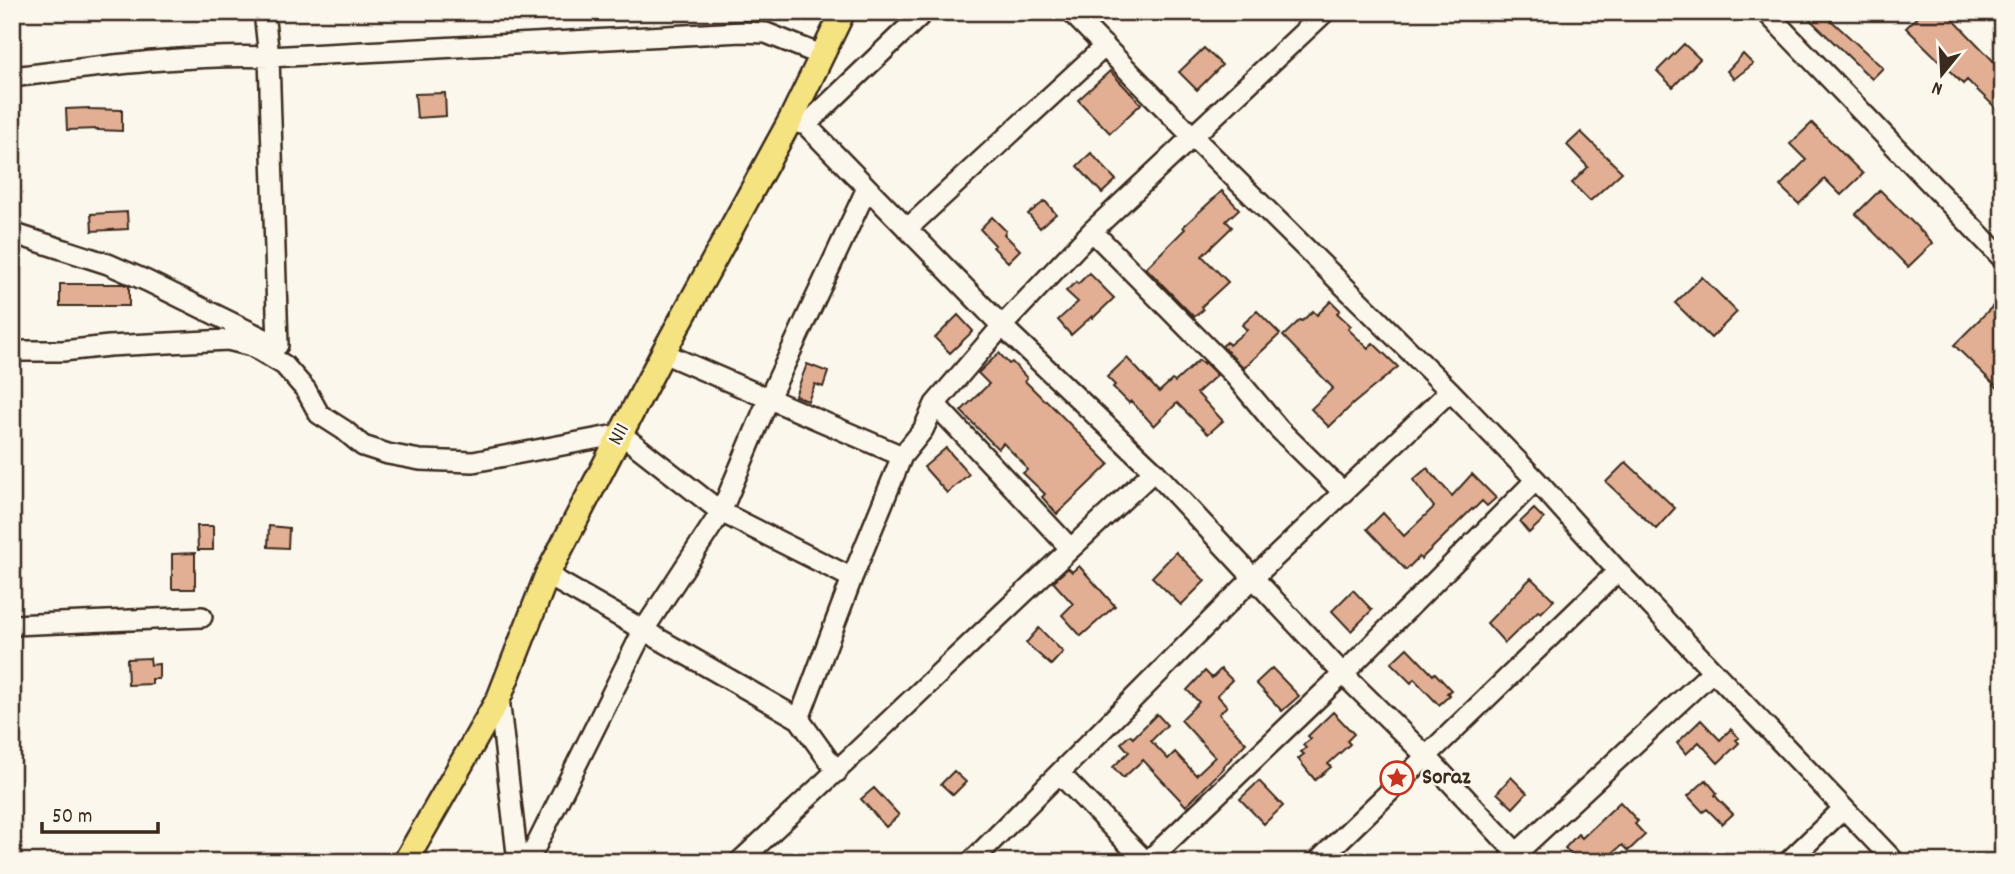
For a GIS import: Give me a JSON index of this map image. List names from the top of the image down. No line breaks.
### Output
{"streets":{"main road":["N11"]},"places":{"place":["Soraz"]},"scale_bar":"50 m","north":"bottom"}
